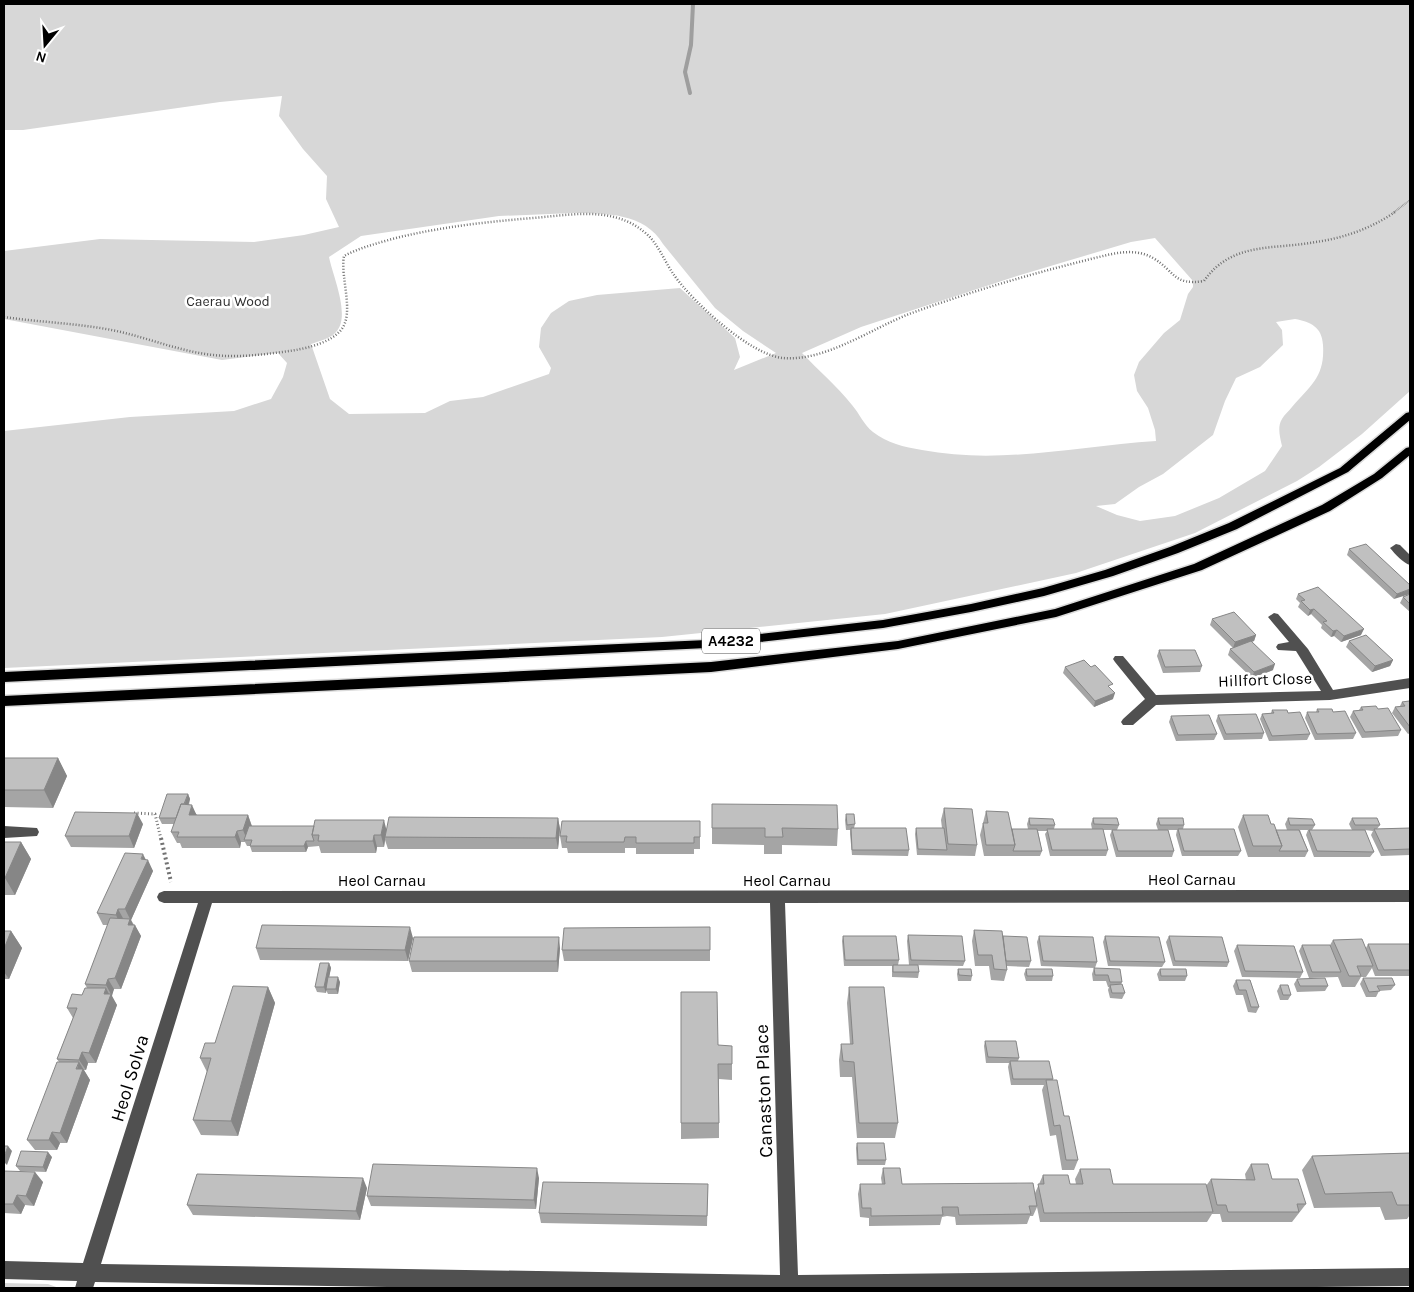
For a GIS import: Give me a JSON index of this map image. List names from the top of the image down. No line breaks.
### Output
{"streets":{"main road":["A4232"],"street":["Hillfort Close","Heol Carnau","Heol Solva","Canaston Place"]},"crossings":[["Heol Carnau","Heol Solva"],["Heol Carnau","Canaston Place"]],"parks":["Caerau Wood"],"north":"bottom"}
